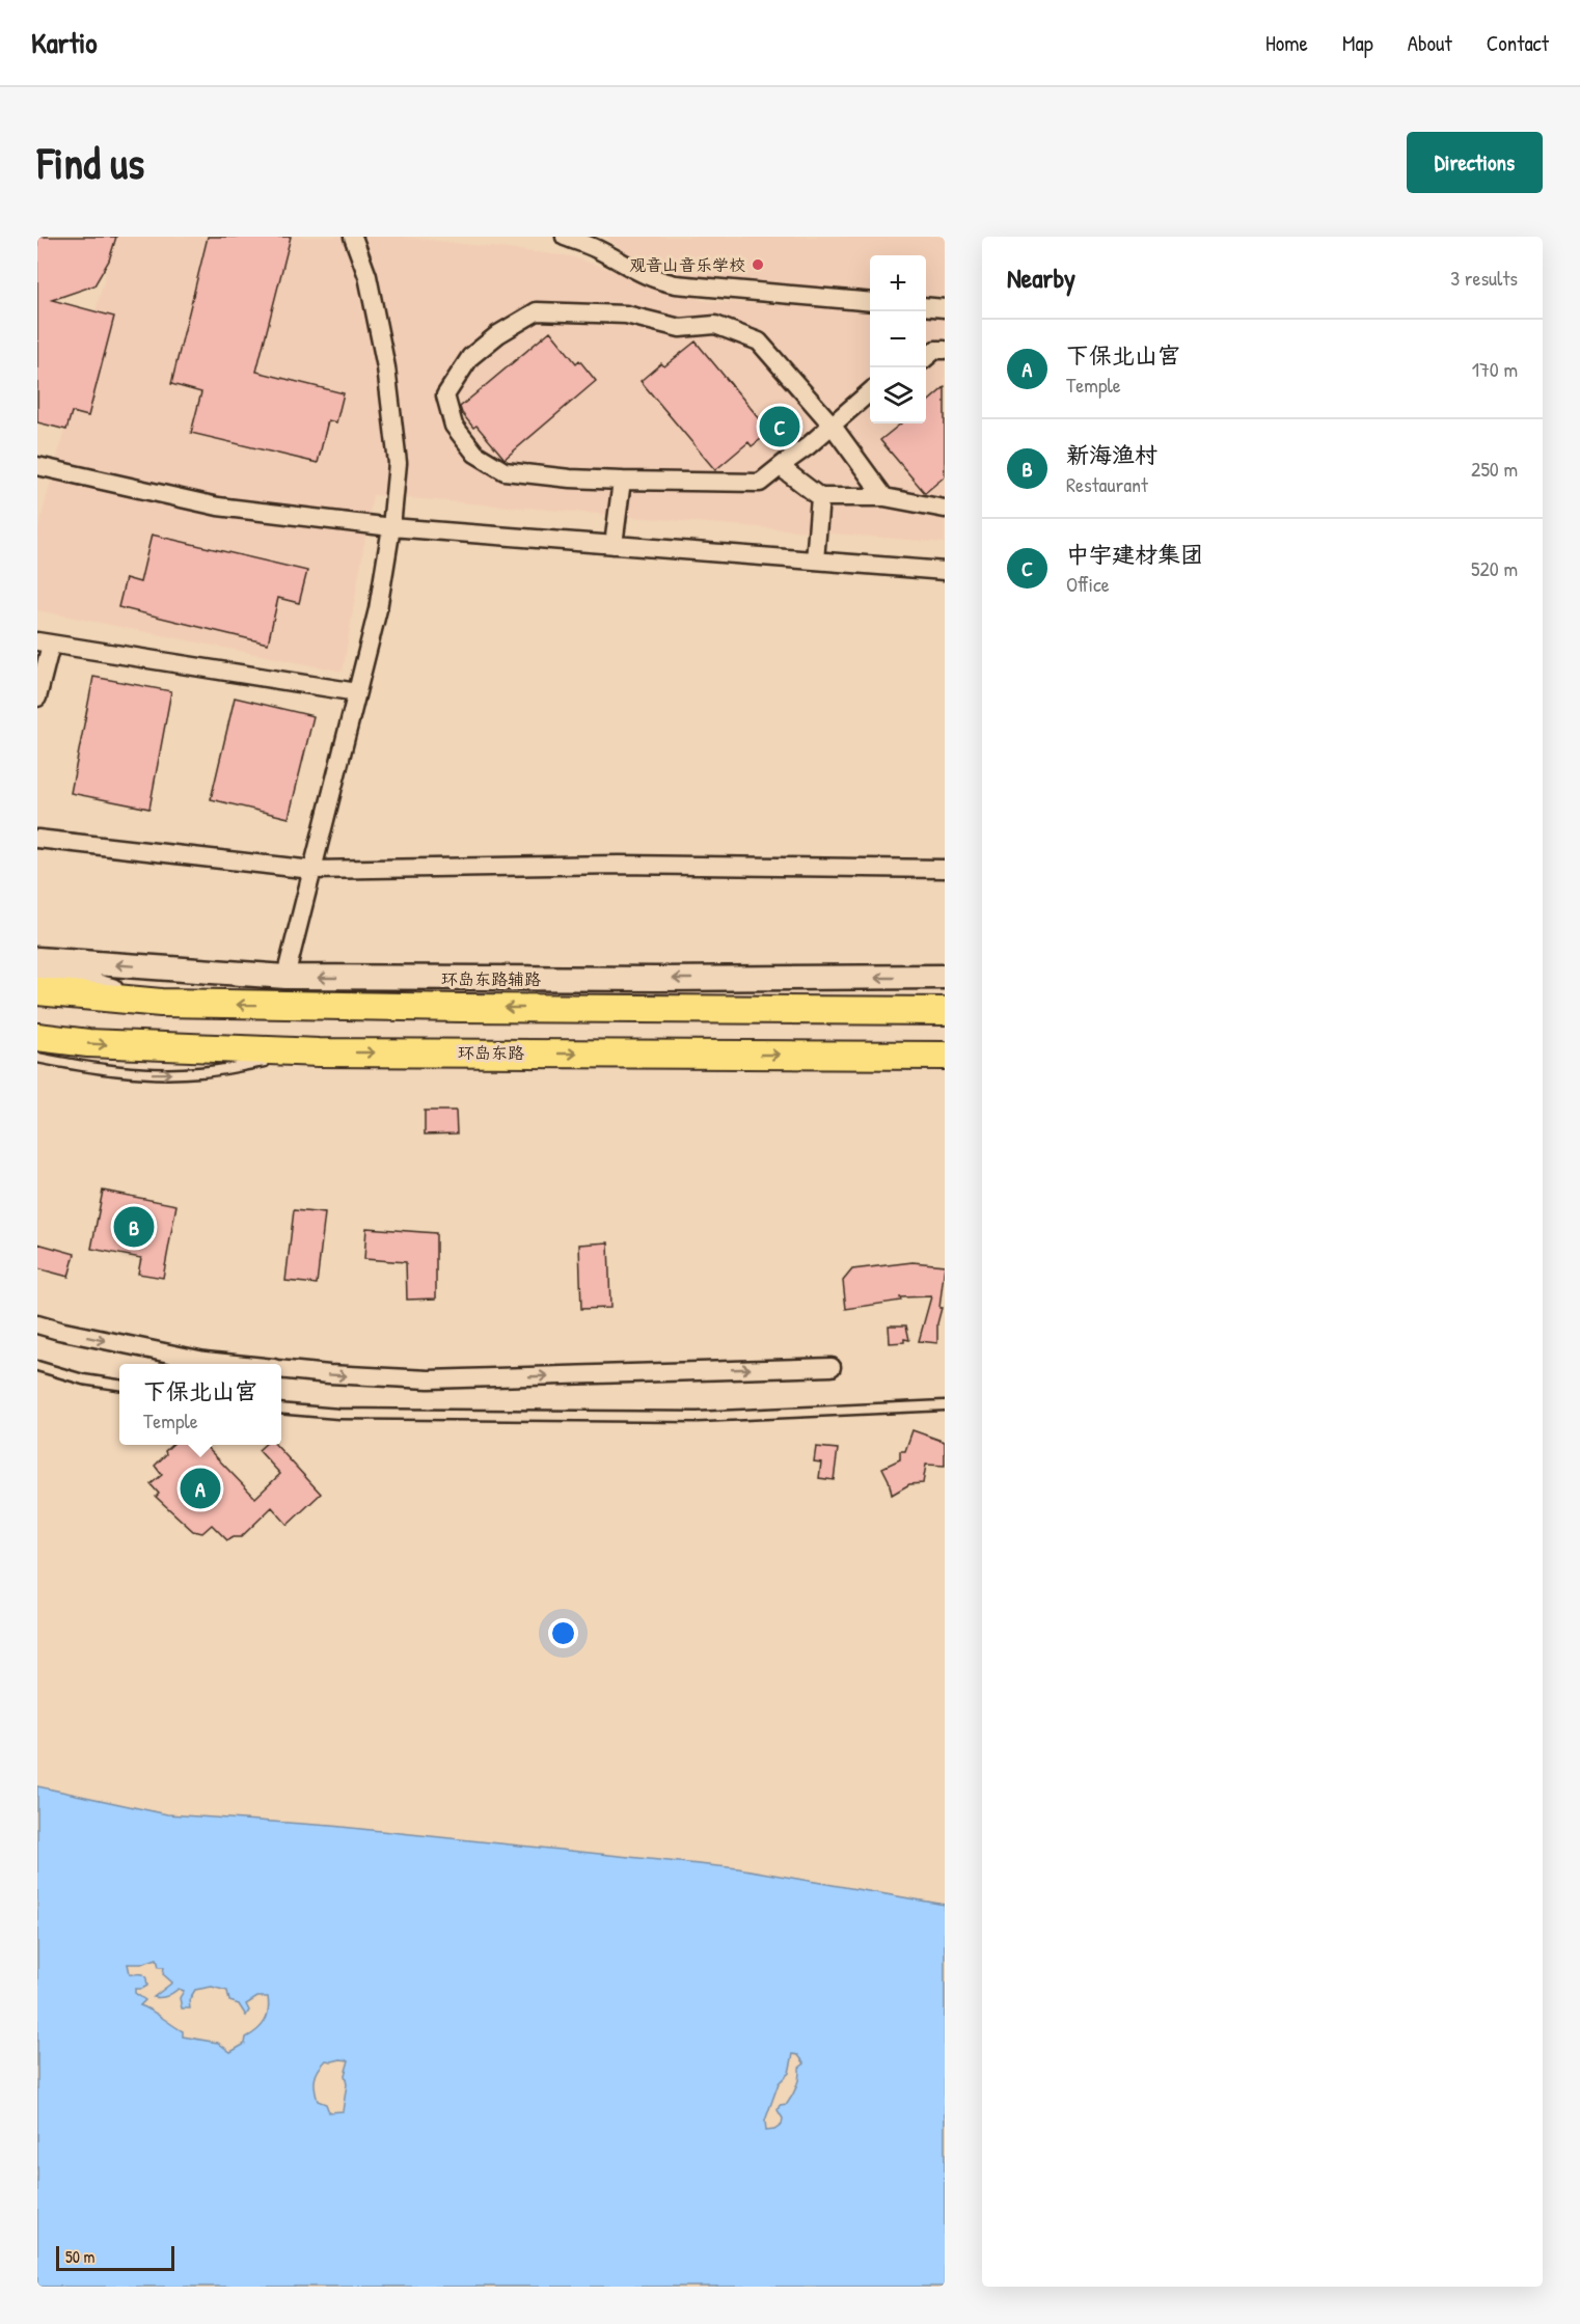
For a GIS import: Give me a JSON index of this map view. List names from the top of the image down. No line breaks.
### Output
{"streets":{"main road":["环岛东路"],"street":["环岛东路辅路"]},"places":["观音山音乐学校"],"scale_bar":"50 m","page":{"header":"Kartio","nav":["Home","Map","About","Contact"],"buttons":"Directions","title":"Find us","heading":["Nearby","3 results"],"map_buttons":["+","−"],"list":[{"mark":"A","name":"下保北山宫","note":"Temple","value":"170 m"},{"mark":"B","name":"新海渔村","note":"Restaurant","value":"250 m"},{"mark":"C","name":"中宇建材集团","note":"Office","value":"520 m"}],"pins":["C","B","A"],"popup":["下保北山宫","Temple"],"scale":"50 m"}}
